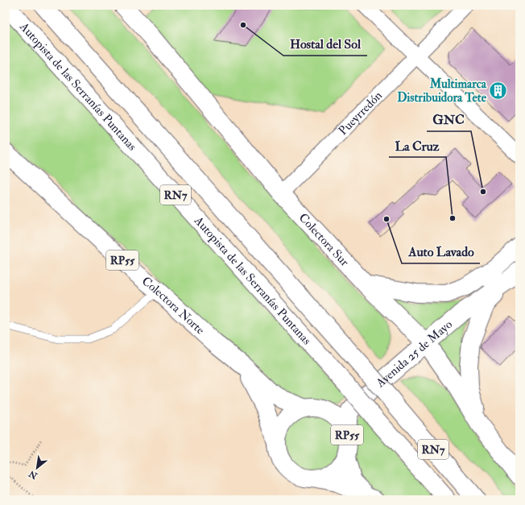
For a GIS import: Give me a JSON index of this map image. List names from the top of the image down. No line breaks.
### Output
{"streets":{"main road":["Autopista de las Serranías Puntanas","RN7","Colectora Sur","RP55","Colectora Norte","Avenida 25 de Mayo"],"street":["Pueyrredón"]},"crossings":[["Pueyrredón","Colectora Sur"],["Colectora Sur","Avenida 25 de Mayo"],["RP55","Colectora Norte"],["RP55","Avenida 25 de Mayo"],["Colectora Norte","Avenida 25 de Mayo"]],"places":{"other":["Hostal del Sol","GNC","La Cruz","Auto Lavado"],"building":["Multimarca Distribuidora Tete"]},"north":"bottom left"}
